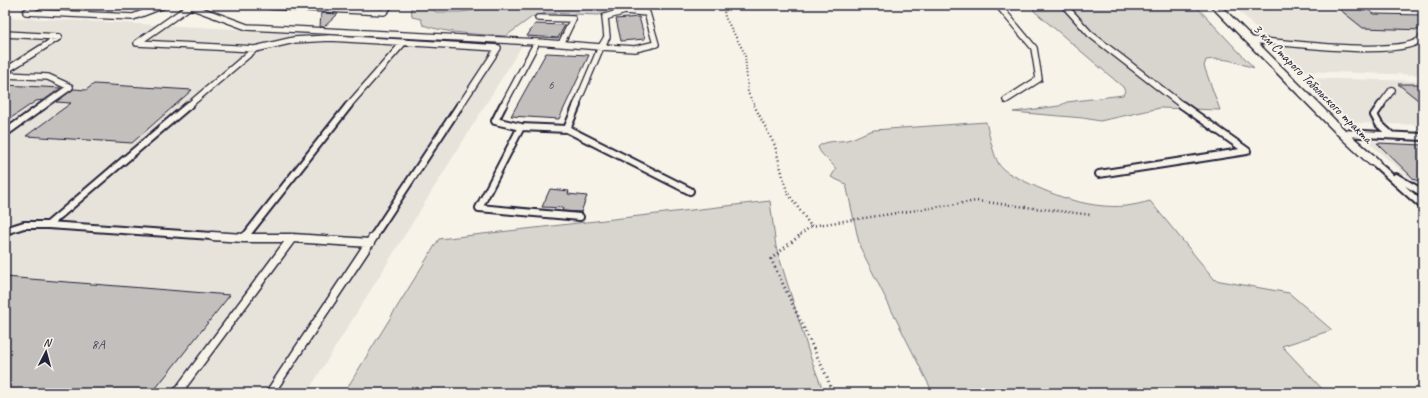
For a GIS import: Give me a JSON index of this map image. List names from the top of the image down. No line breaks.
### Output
{"streets":{"street":["3 км Старого Тобольского тракта"]},"house_numbers":["6","8А"],"north":"top"}
